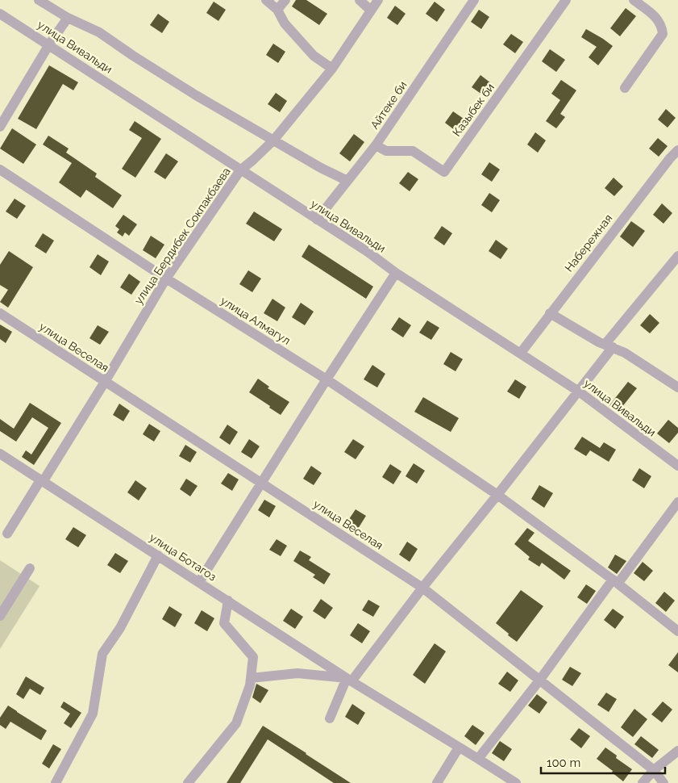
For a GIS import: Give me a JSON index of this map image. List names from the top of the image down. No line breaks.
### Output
{"streets":{"street":["улица Вивальди","Айтеке би","Казыбек би","улица Бердибек Сокпакбаева","Набережная","улица Алмагул","улица Веселая","улица Ботагоз"]},"crossings":[["улица Вивальди","Айтеке би"],["улица Вивальди","улица Бердибек Сокпакбаева"],["улица Вивальди","Набережная"],["Айтеке би","Казыбек би"],["улица Бердибек Сокпакбаева","улица Алмагул"],["улица Бердибек Сокпакбаева","улица Веселая"],["улица Бердибек Сокпакбаева","улица Ботагоз"]],"scale_bar":"100 m"}
